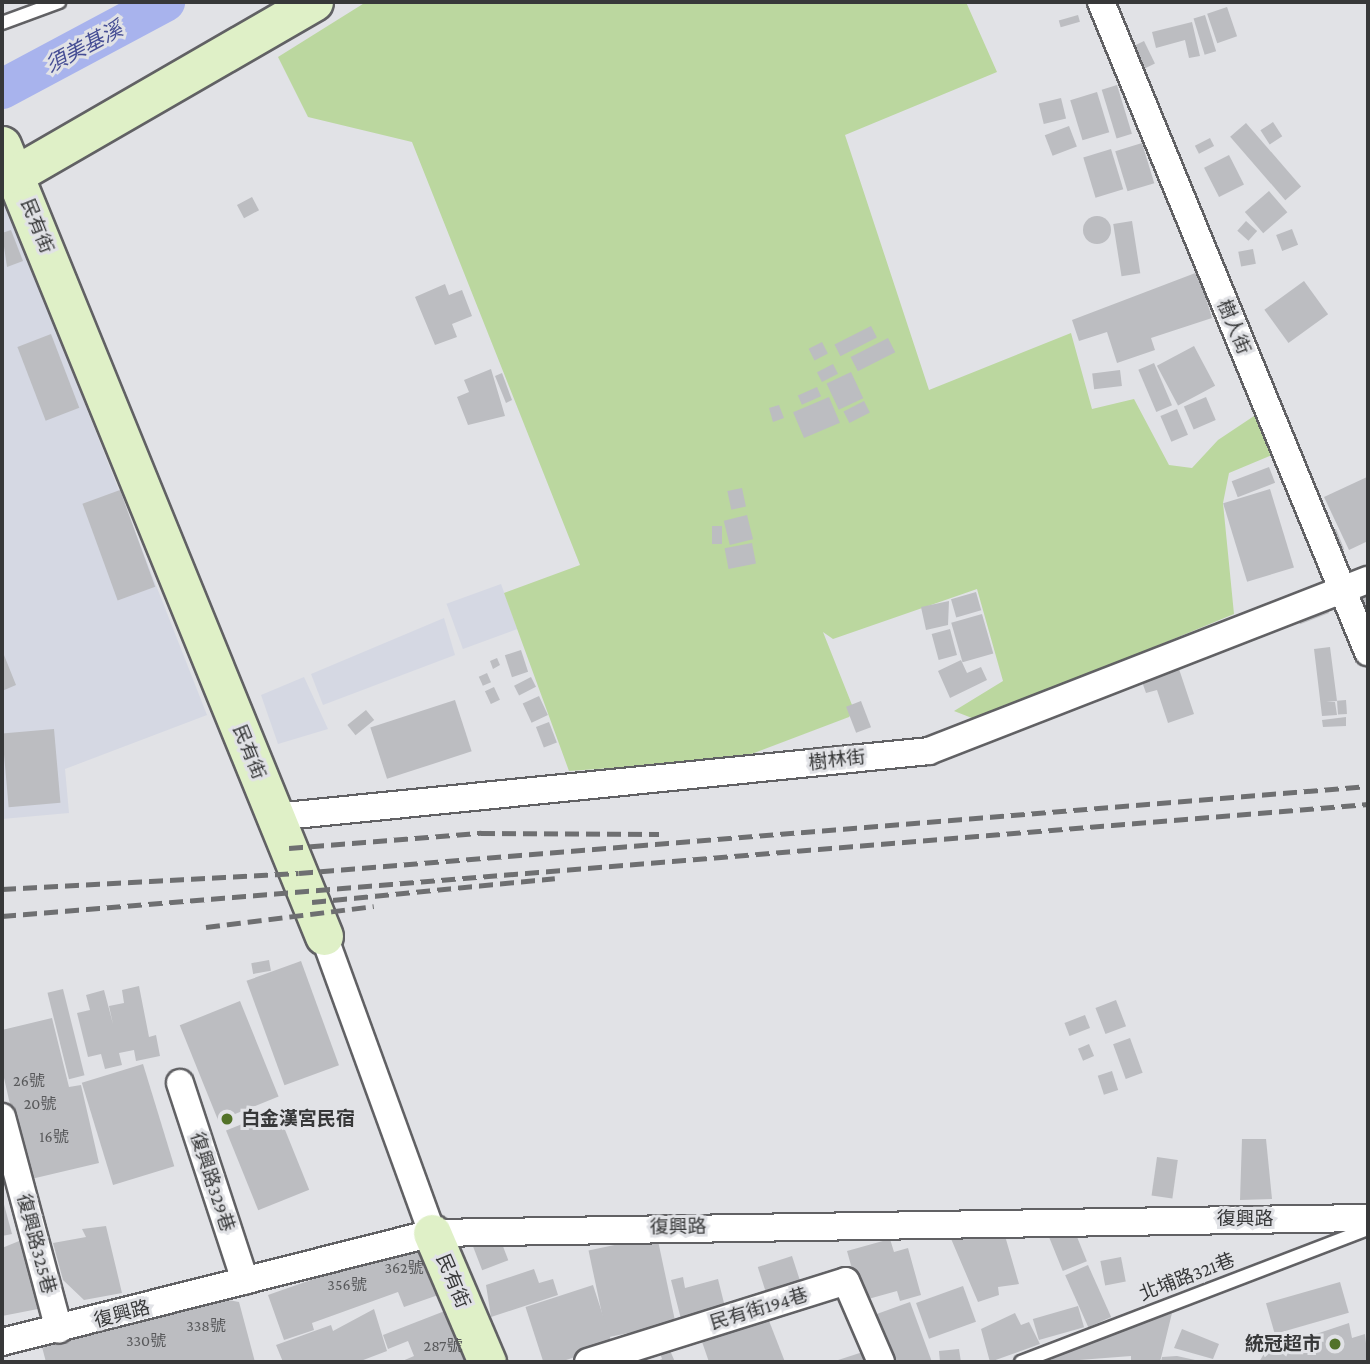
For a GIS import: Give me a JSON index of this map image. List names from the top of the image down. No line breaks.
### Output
{"streets":{"street":["民有街","樹人街","樹林街","復興路329巷","復興路","復興路325巷","民有街194巷"],"lane":["北埔路321巷"]},"crossings":[["民有街","樹林街"],["民有街","復興路"],["樹人街","樹林街"],["復興路329巷","復興路"],["復興路","復興路325巷"]],"water":["須美基溪"],"places":["白金漢宮民宿","統冠超市"],"house_numbers":["26號","20號","16號","362號","356號","338號","330號","287號"]}
